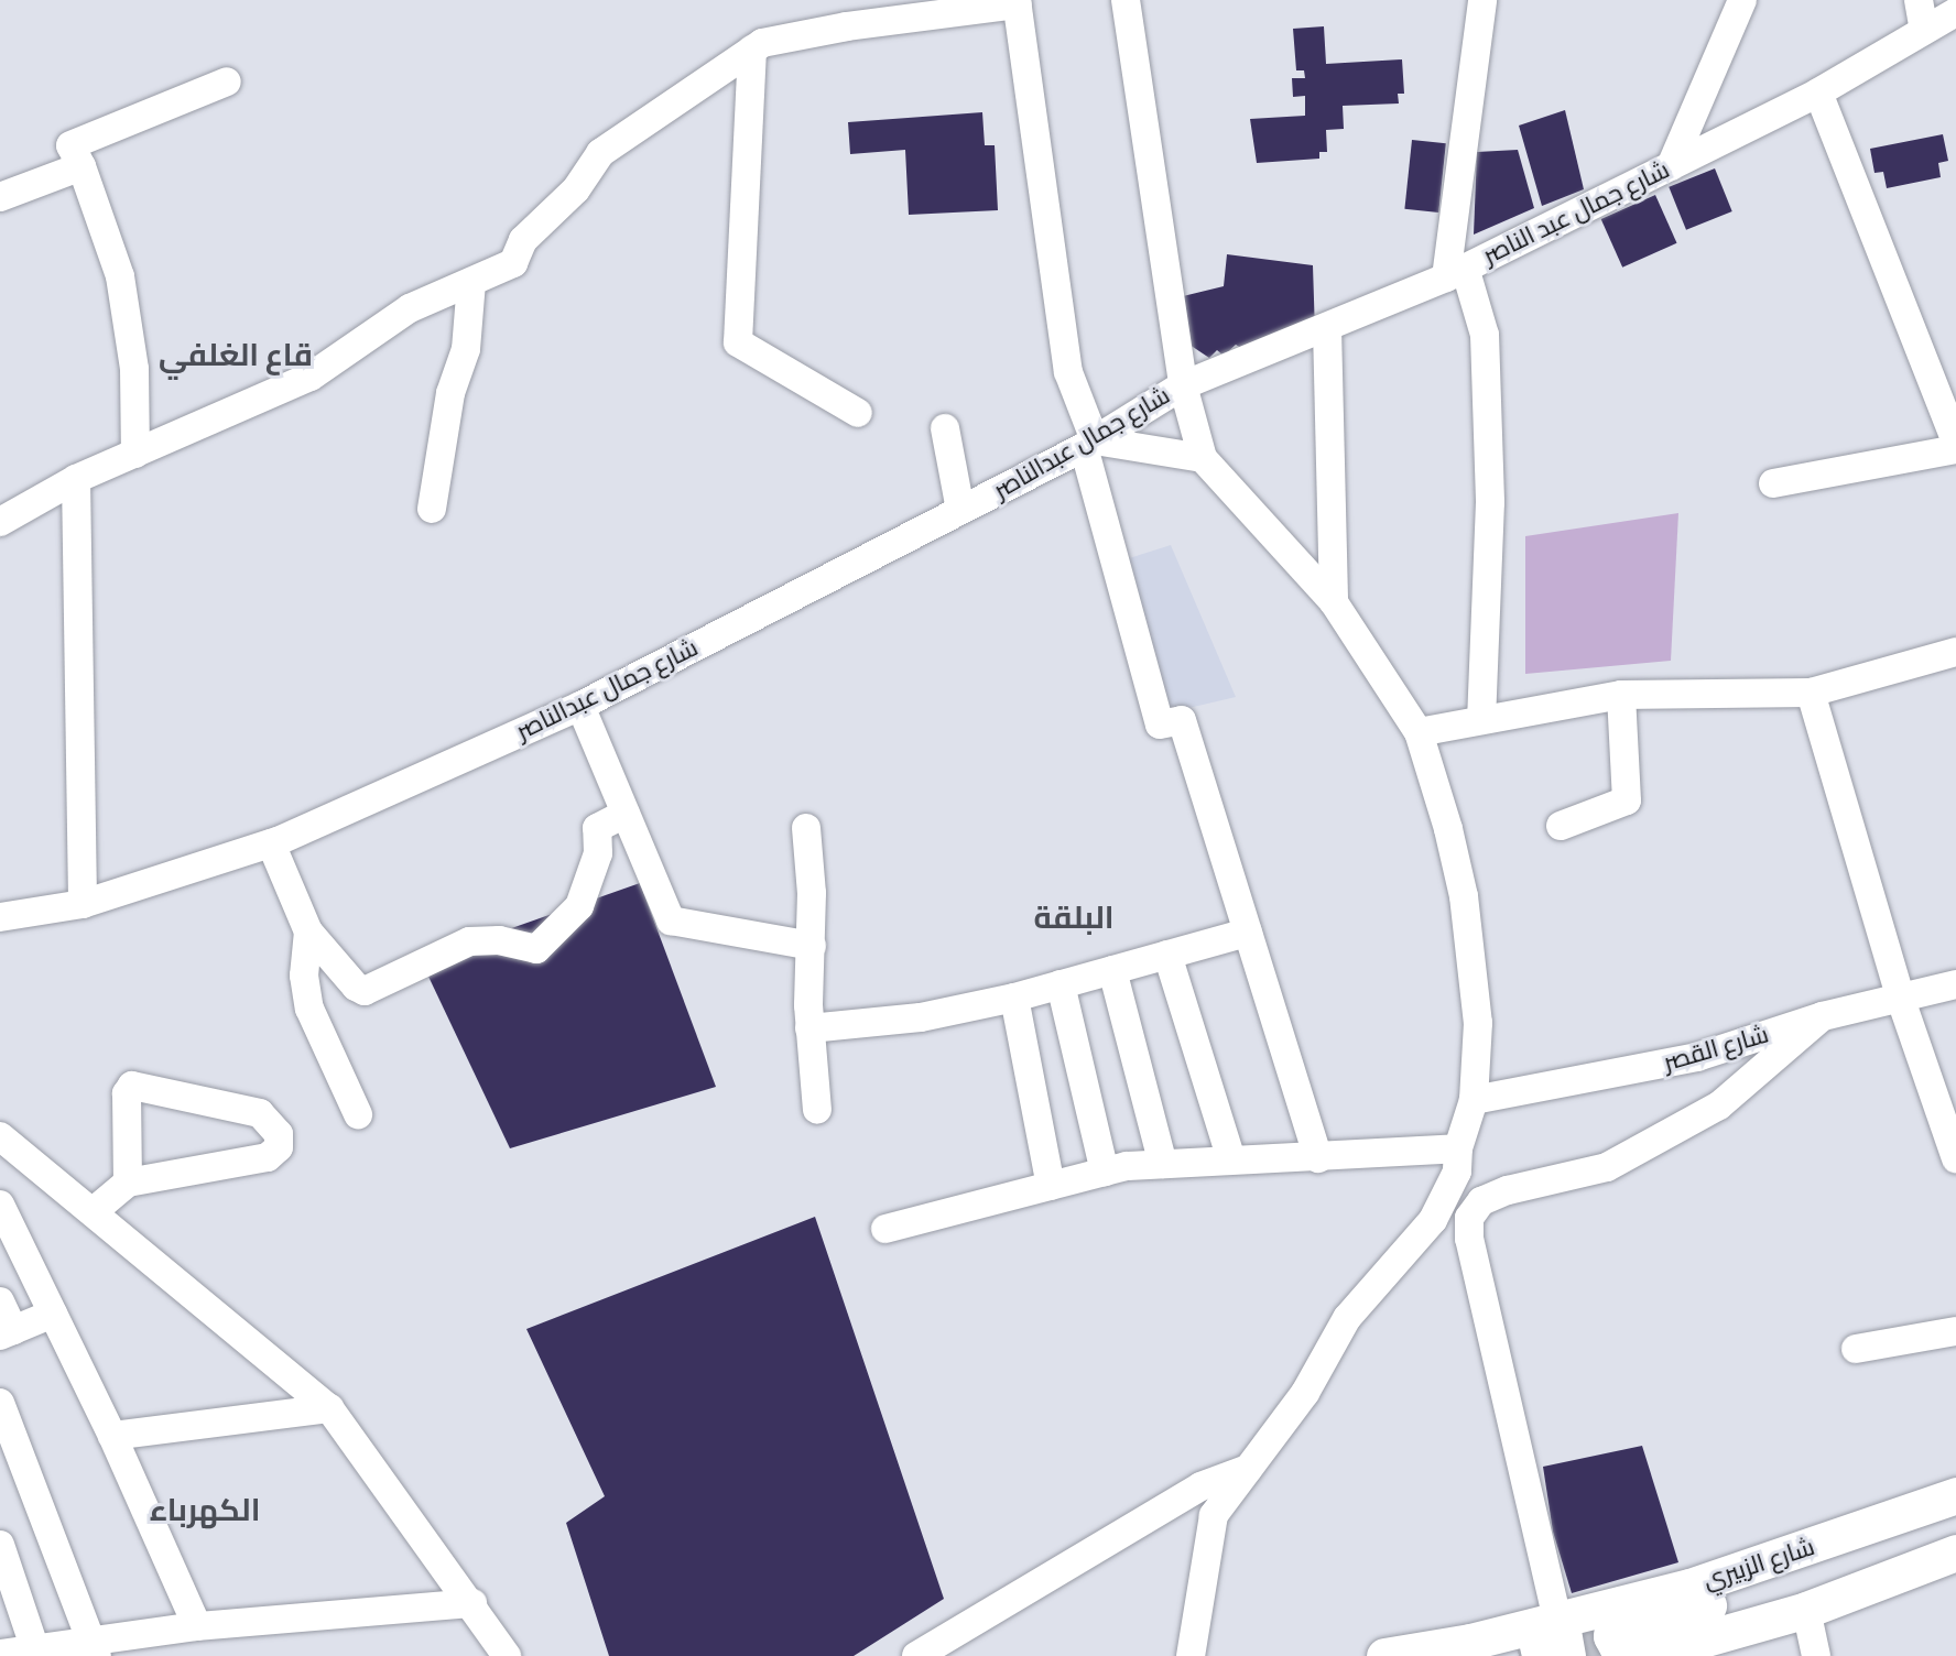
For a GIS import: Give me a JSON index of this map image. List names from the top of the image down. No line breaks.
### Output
{"streets":{"main road":["شارع الزبيري"],"street":["شارع جمال عبد الناصر","شارع جمال عبدالناصر","شارع القصر"]},"crossings":[["شارع جمال عبد الناصر","شارع جمال عبدالناصر"]],"districts":["قاع الغلفي","البلقة","الكهرباء"]}
